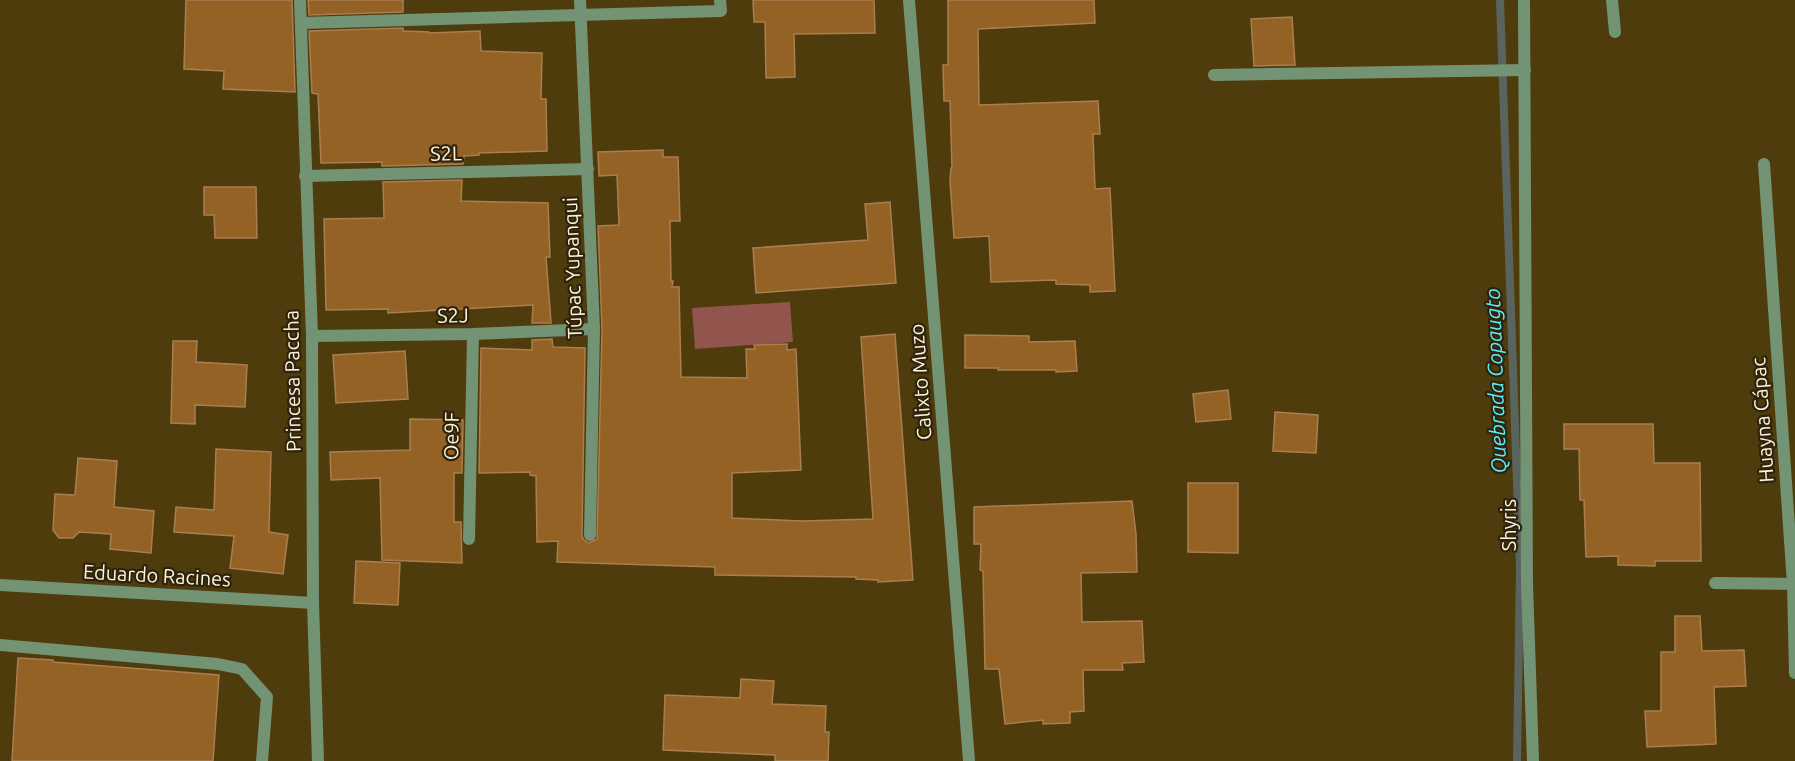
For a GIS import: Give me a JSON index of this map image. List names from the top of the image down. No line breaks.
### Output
{"streets":{"street":["S2L","Túpac Yupanqui","S2J","Princesa Paccha","Calixto Muzo","Huayna Cápac","Oe9F","Shyris","Eduardo Racines"]},"crossings":[["S2L","Túpac Yupanqui"],["S2L","Princesa Paccha"],["Túpac Yupanqui","S2J"],["S2J","Princesa Paccha"],["S2J","Oe9F"],["Princesa Paccha","Eduardo Racines"]],"water":["Quebrada Copaugto"]}
